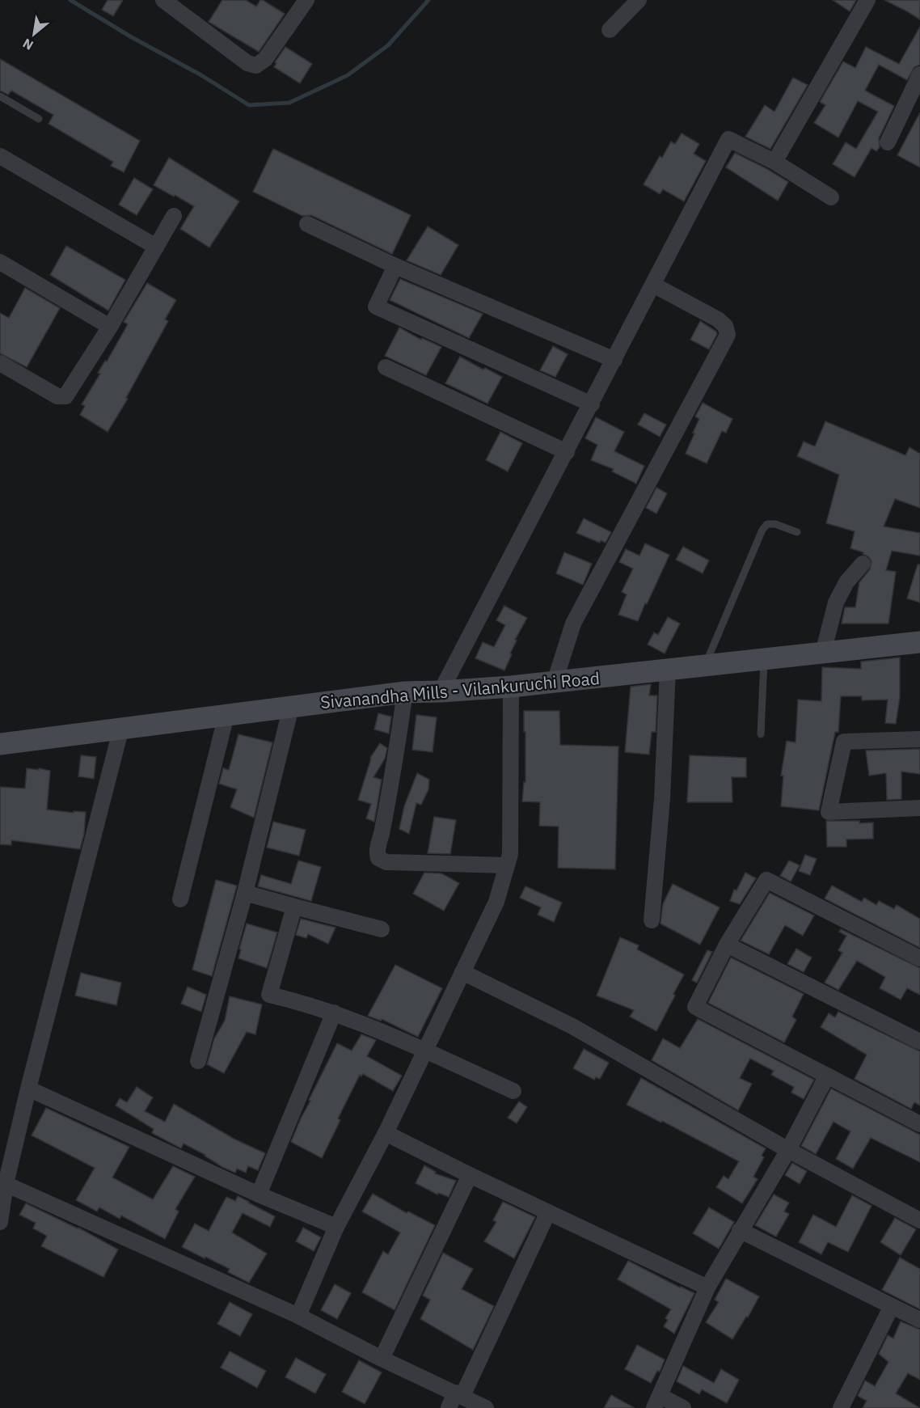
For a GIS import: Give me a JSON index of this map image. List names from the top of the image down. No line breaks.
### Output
{"streets":{"main road":["Sivanandha Mills - Vilankuruchi Road"]},"north":"bottom left"}
